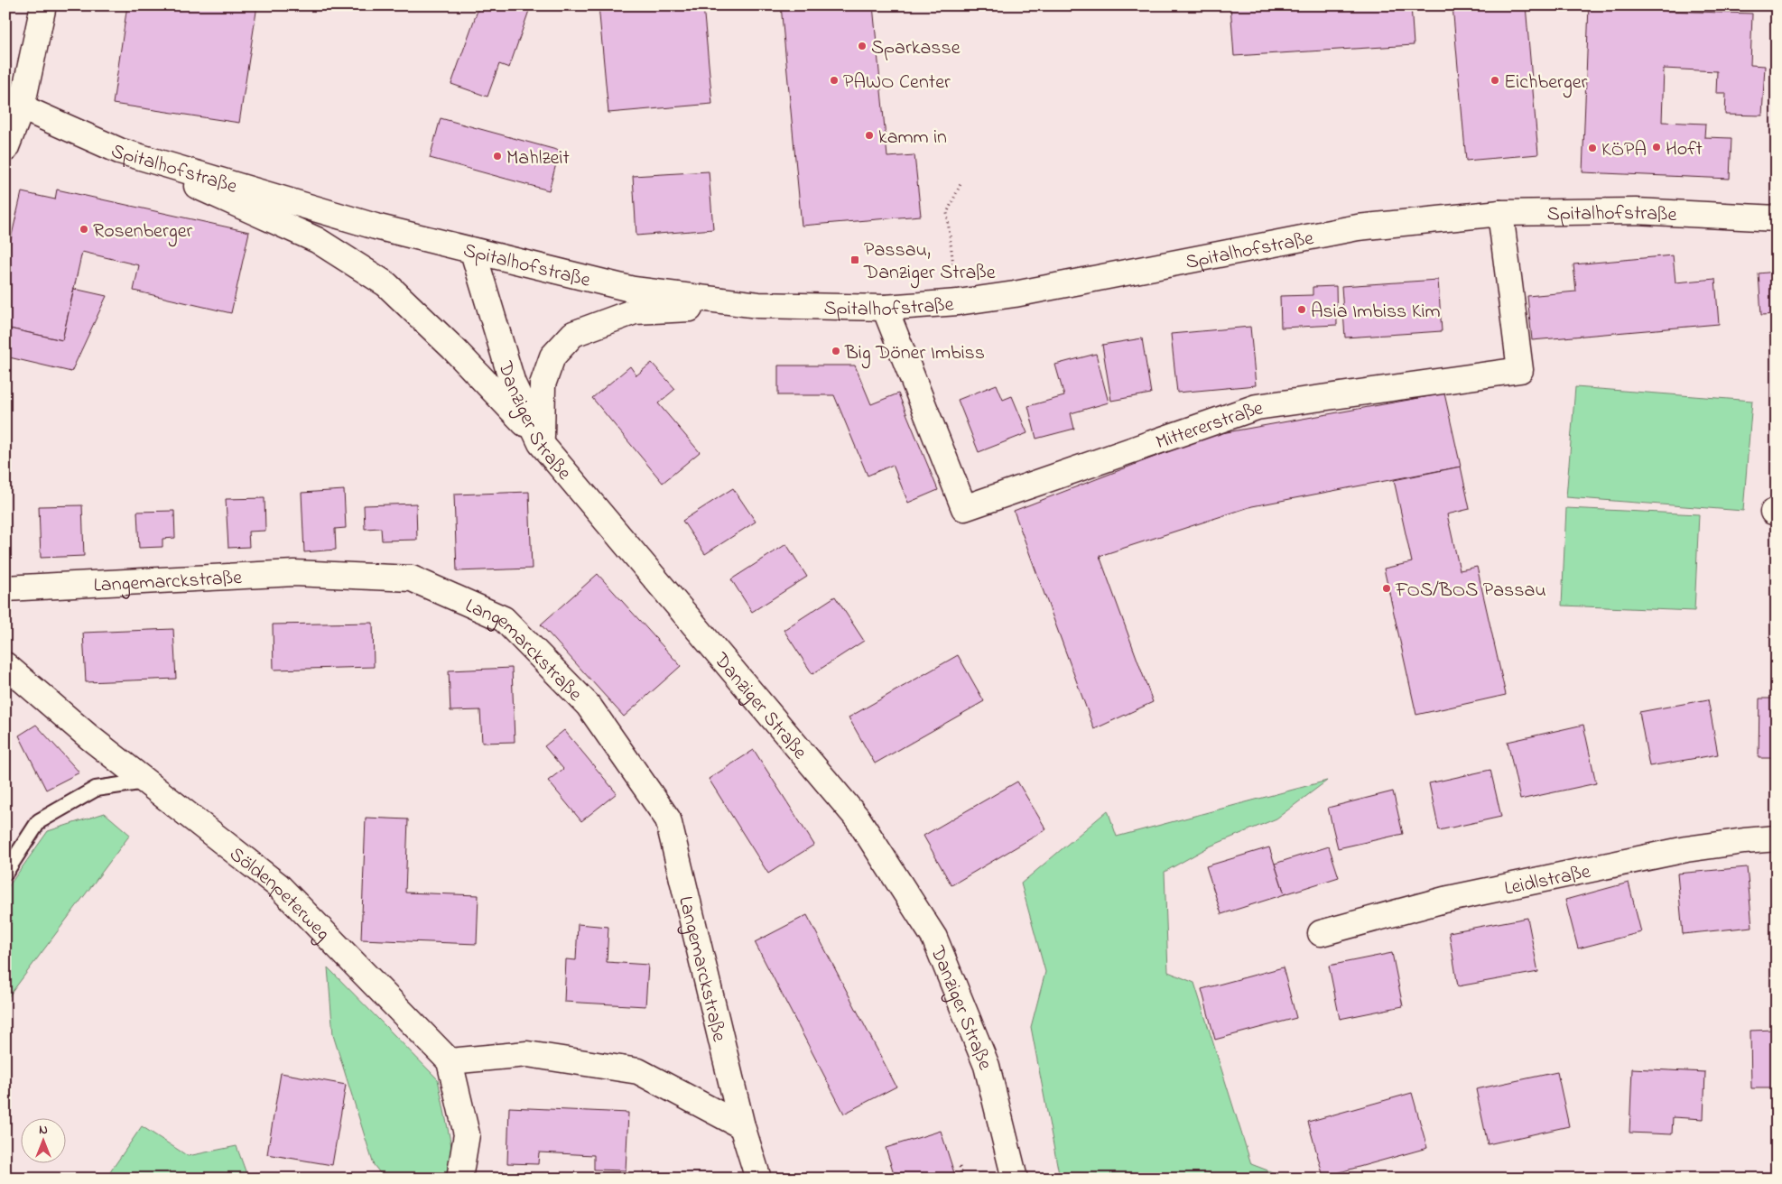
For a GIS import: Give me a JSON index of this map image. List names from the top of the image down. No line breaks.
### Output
{"streets":{"street":["Spitalhofstraße","Danziger Straße","Mittererstraße","Langemarckstraße","Leidlstraße","Söldenpeterweg"]},"crossings":[["Spitalhofstraße","Danziger Straße"],["Spitalhofstraße","Mittererstraße"]],"places":{"other":["Sparkasse","PAWO Center","Eichberger","kamm in","Hoft","KÖPA","Mahlzeit","Rosenberger","Asia Imbiss Kim","Big Döner Imbiss","FOS/BOS Passau"],"transit":["Passau, Danziger Straße"]},"north":"top"}
